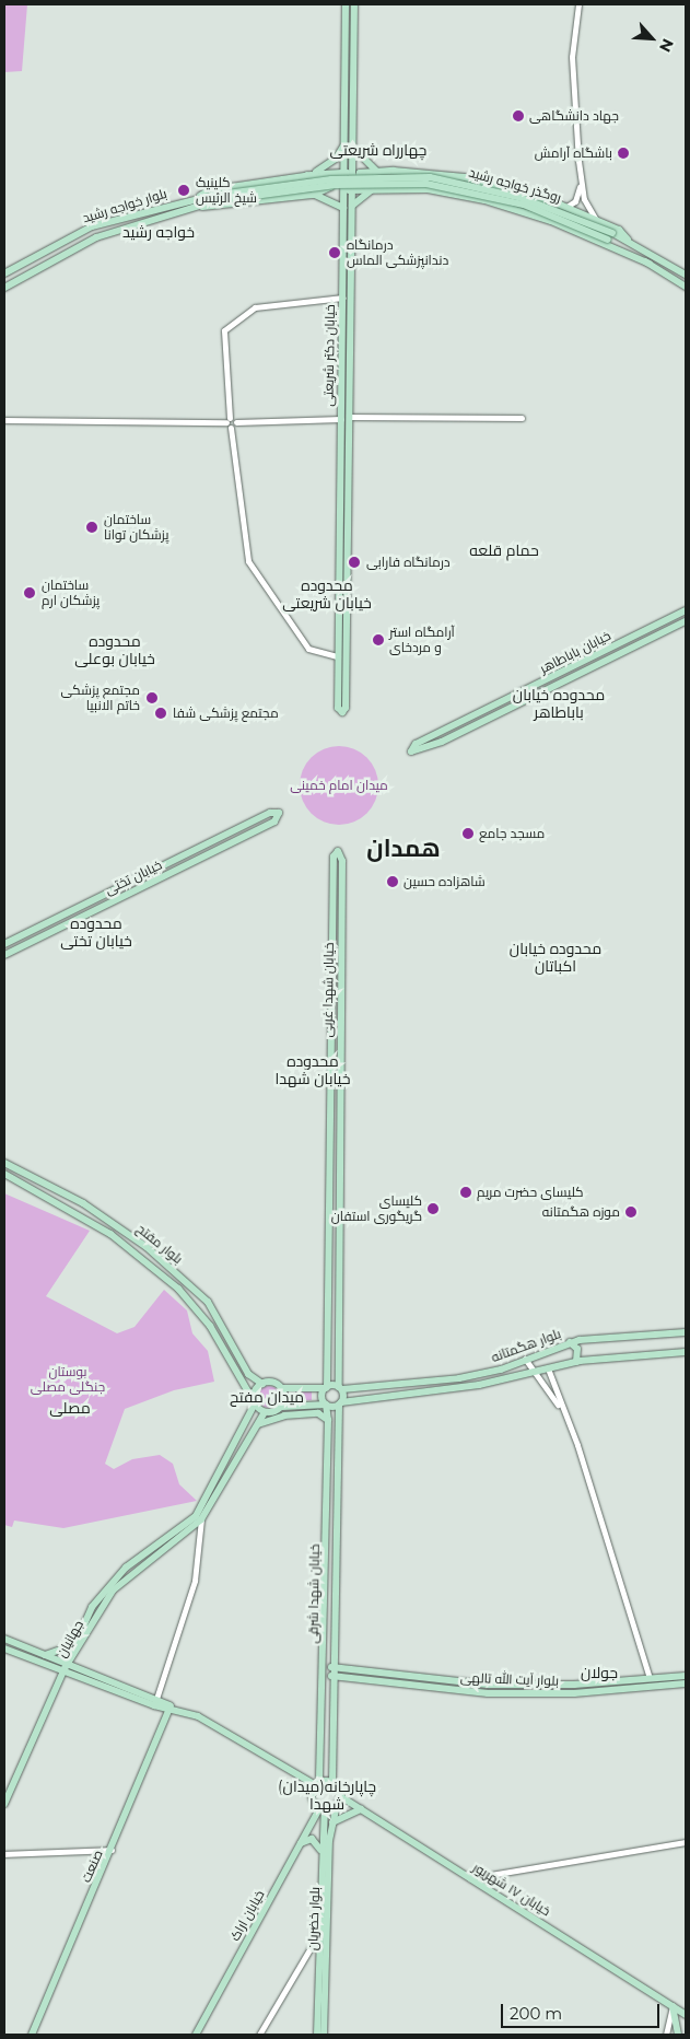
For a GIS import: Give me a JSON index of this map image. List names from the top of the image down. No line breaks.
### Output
{"streets":{"main road":["روگذر خواجه رشید","بلوار خواجه رشید","خیابان دکتر شریعتی","خیابان باباطاهر","خیابان تختی","خیابان شهدا غربی","بلوار مفتح","بلوار هگمتانه","خیابان شهدا شرقی","جهانیان","بلوار آیت الله تالهی","صنعت","خیابان ۱۷ شهریور","خیابان اراک","بلوار خضریان"]},"crossings":[["خیابان شهدا غربی","بلوار هگمتانه"],["خیابان شهدا غربی","خیابان شهدا شرقی"],["بلوار هگمتانه","خیابان شهدا شرقی"],["خیابان شهدا شرقی","بلوار آیت الله تالهی"],["خیابان شهدا شرقی","خیابان ۱۷ شهریور"],["خیابان شهدا شرقی","خیابان اراک"],["خیابان شهدا شرقی","بلوار خضریان"],["خیابان ۱۷ شهریور","خیابان اراک"],["خیابان ۱۷ شهریور","بلوار خضریان"],["خیابان اراک","بلوار خضریان"]],"districts":["چهارراه شریعتی","خواجه رشید","حمام قلعه","محدوده خیابان شریعتی","محدوده خیابان بوعلی","محدوده خیابان باباطاهر","همدان","محدوده خیابان تختی","محدوده خیابان اکباتان","محدوده خیابان شهدا","میدان مفتح","مصلی","جولان","(چاپارخانه(میدان شهدا"],"parks":["میدان امام خمینی","بوستان جنگلی مصلی"],"places":["جهاد دانشگاهی","باشگاه آرامش","کلینیک شیخ الرئیس","درمانگاه دندانپزشکی الماس","ساختمان پزشکان توانا","درمانگاه فارابی","ساختمان پزشکان ارم","آرامگاه استر و مردخای","مجتمع پزشکی خاتم الانبیا","مجتمع پزشکی شفا","مسجد جامع","شاهزاده حسین","کلیسای حضرت مریم","کلیسای گریگوری استفان","موزه هگمتانه"],"scale_bar":"200 m","north":"bottom right"}
